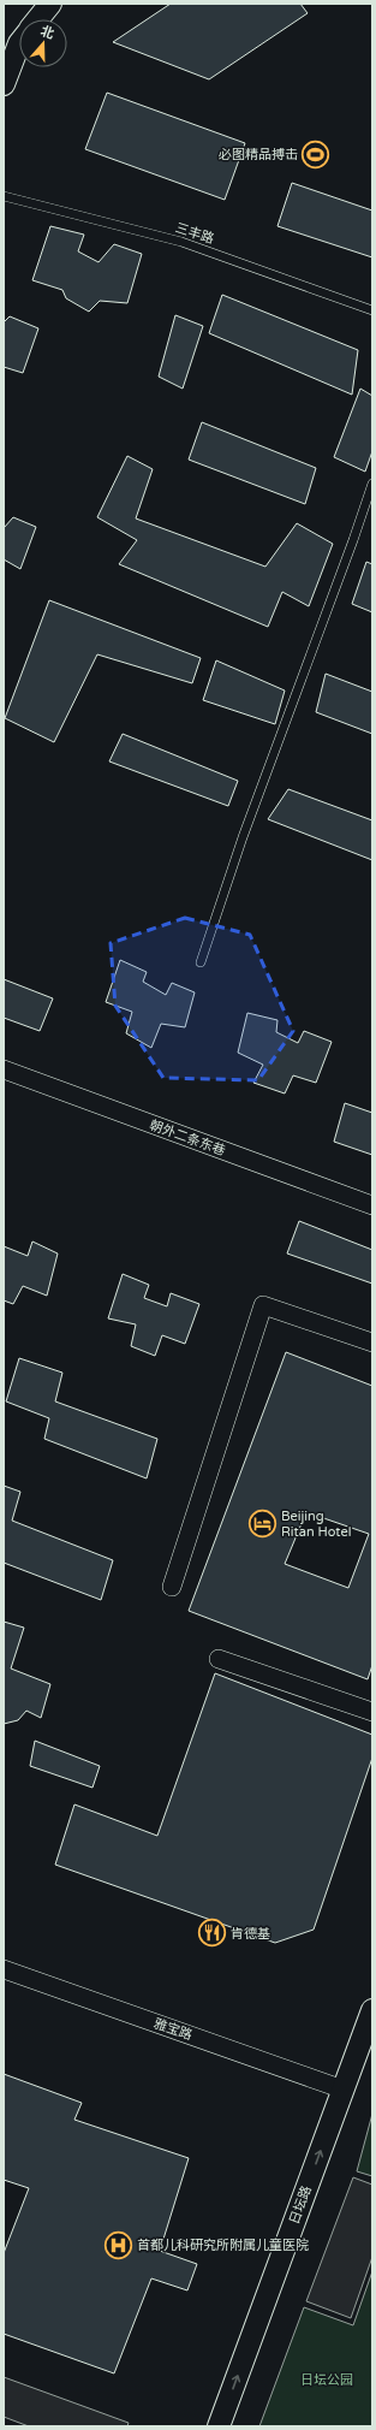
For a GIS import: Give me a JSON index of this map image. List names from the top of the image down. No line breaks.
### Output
{"streets":{"street":["朝外二条东巷","雅宝路","日坛路"],"lane":["三丰路"]},"crossings":[["雅宝路","日坛路"]],"one_way":["日坛路"],"parks":["日坛公园"],"places":{"sports":["必图精品搏击"],"hotel":["Beijing Ritan Hotel"],"restaurant":["肯德基"],"hospital":["首都儿科研究所附属儿童医院"]},"north":"top"}
